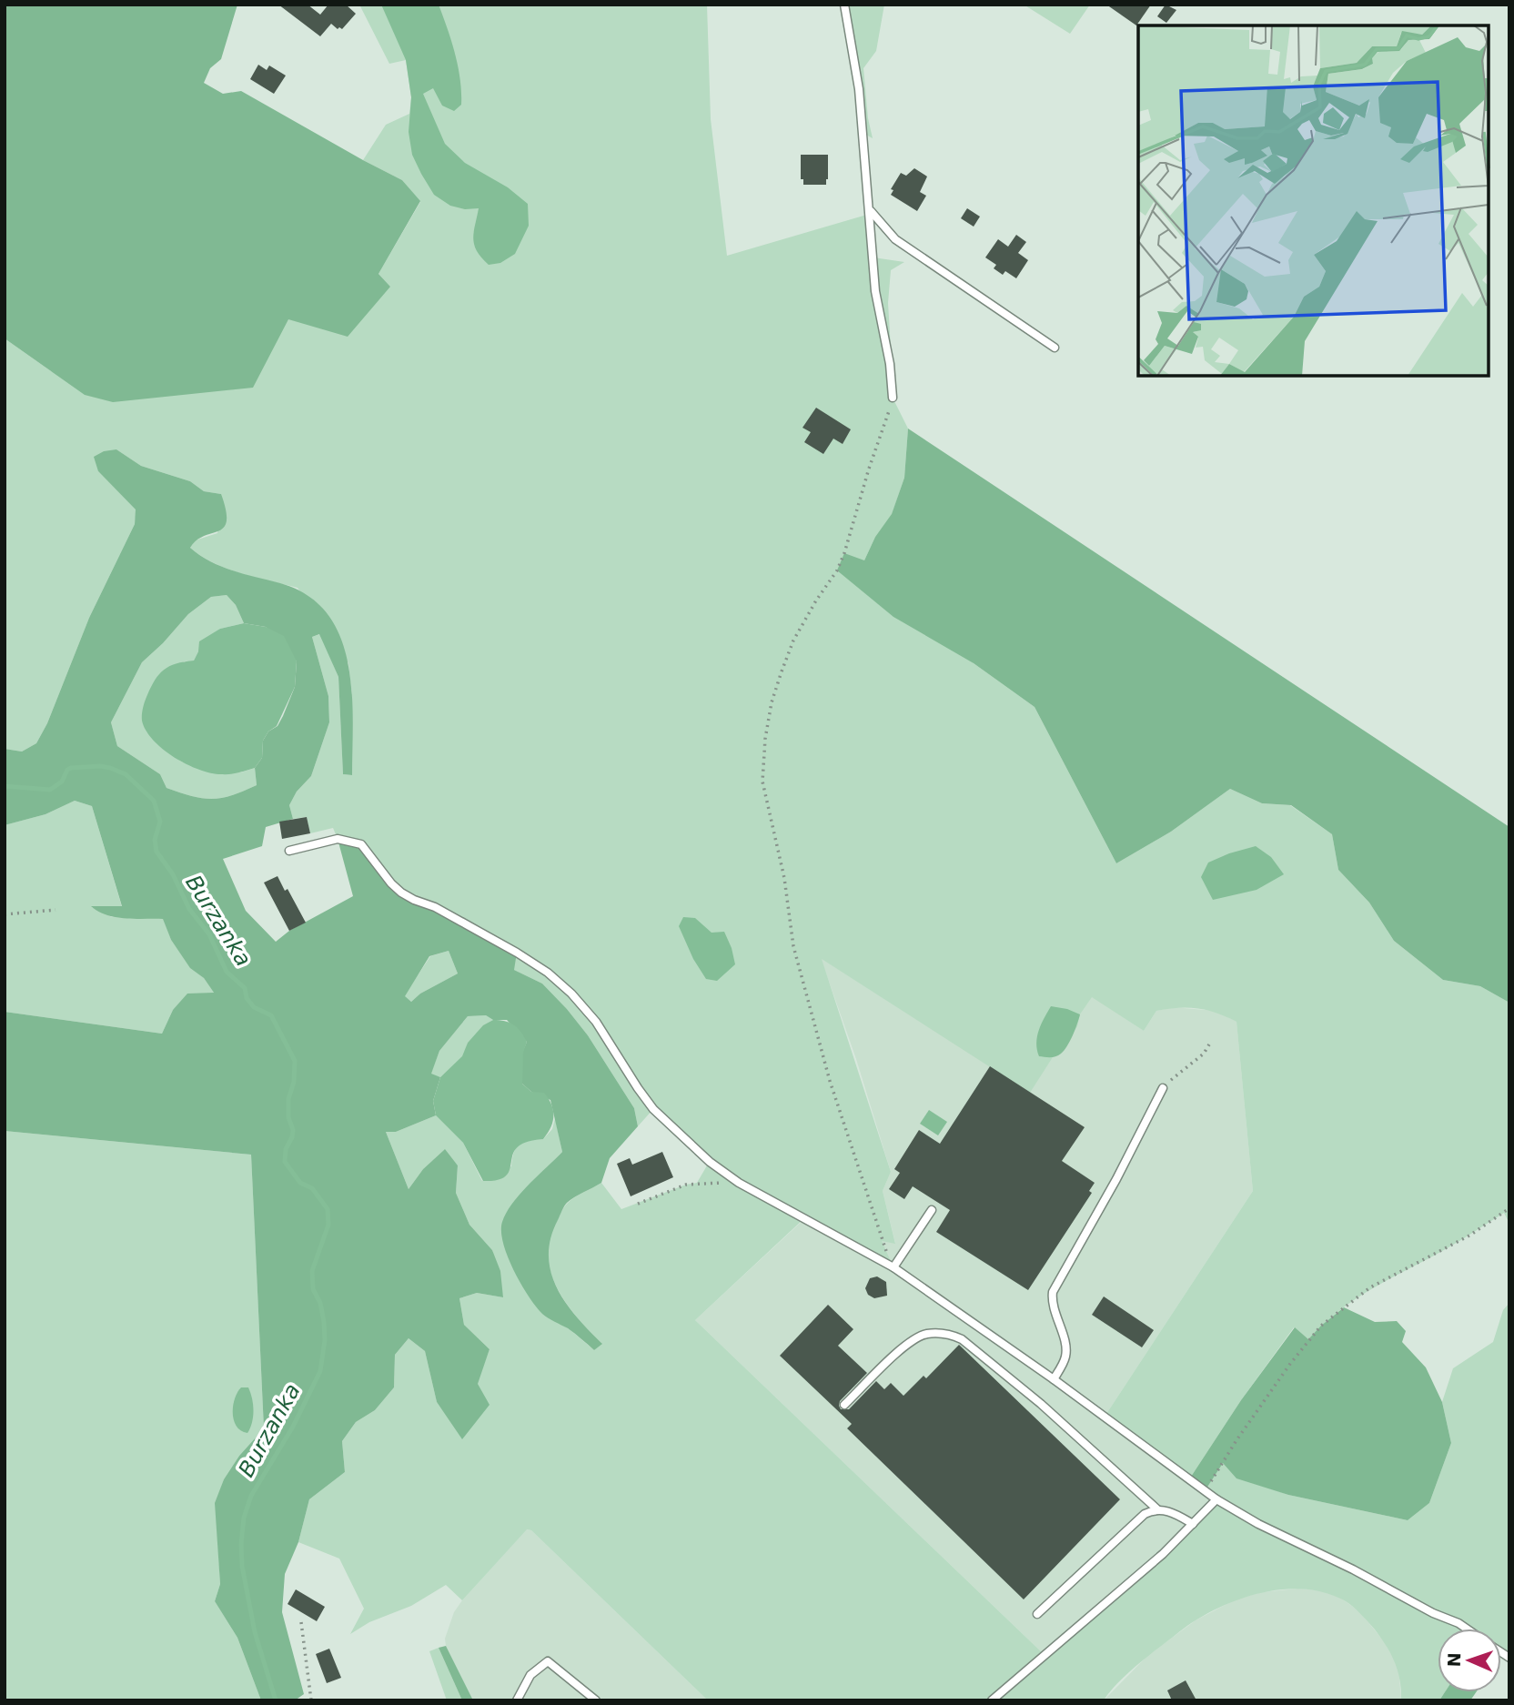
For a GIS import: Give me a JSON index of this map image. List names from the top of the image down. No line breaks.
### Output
{"water":["Burzanka"],"north":"left"}
